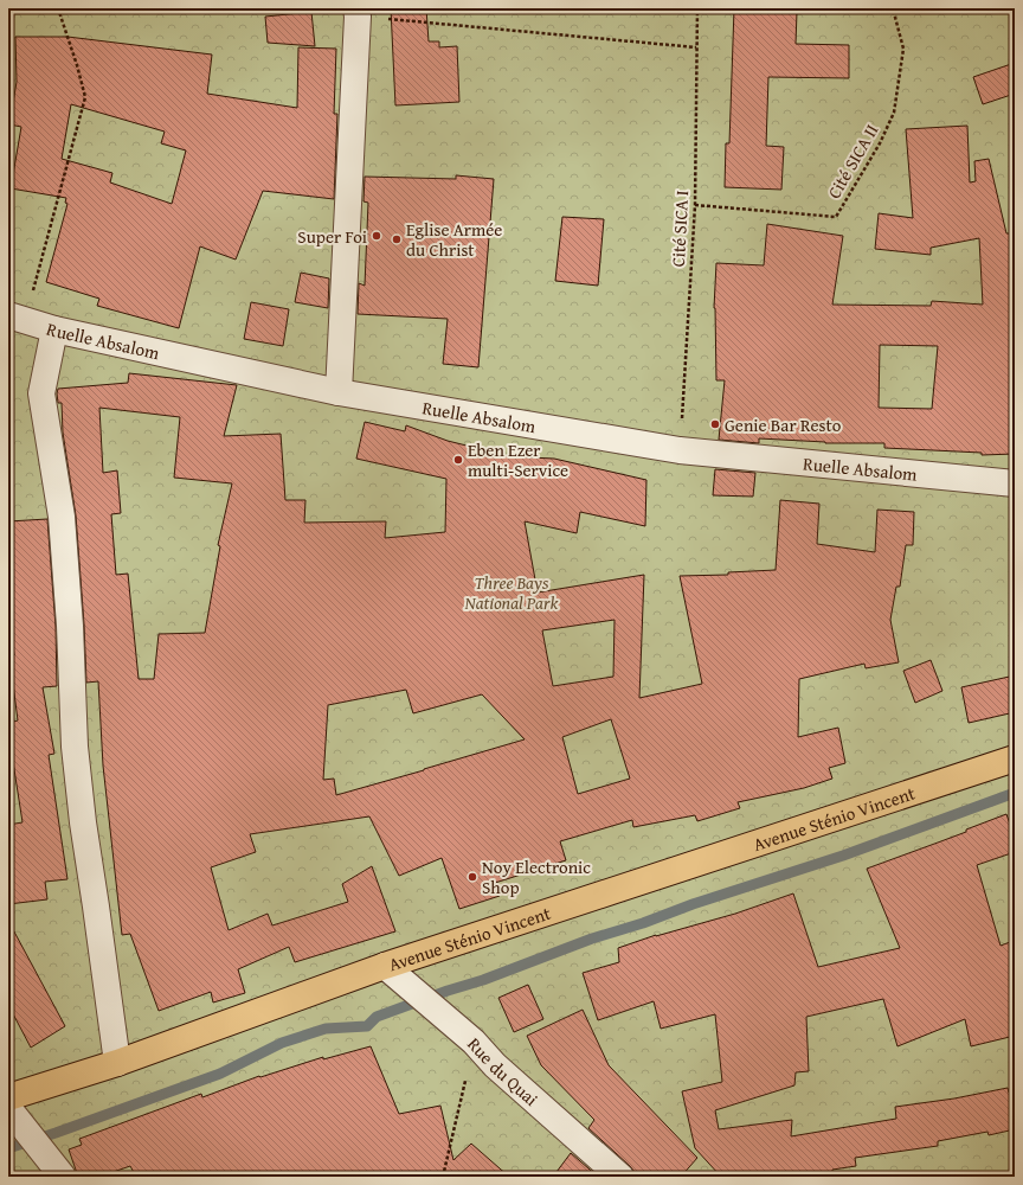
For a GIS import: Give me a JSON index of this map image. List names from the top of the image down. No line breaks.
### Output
{"streets":{"main road":["Avenue Sténio Vincent"],"street":["Ruelle Absalom","Rue du Quai"],"path":["Cité SICA II","Cité SICA I"]},"crossings":[["Cité SICA II","Cité SICA I"],["Cité SICA I","Ruelle Absalom"],["Avenue Sténio Vincent","Rue du Quai"]],"parks":["Three Bays National Park"],"places":["Super Foi","Eglise Armée du Christ","Genie Bar Resto","Eben Ezer multi-Service","Noy Electronic Shop"]}
